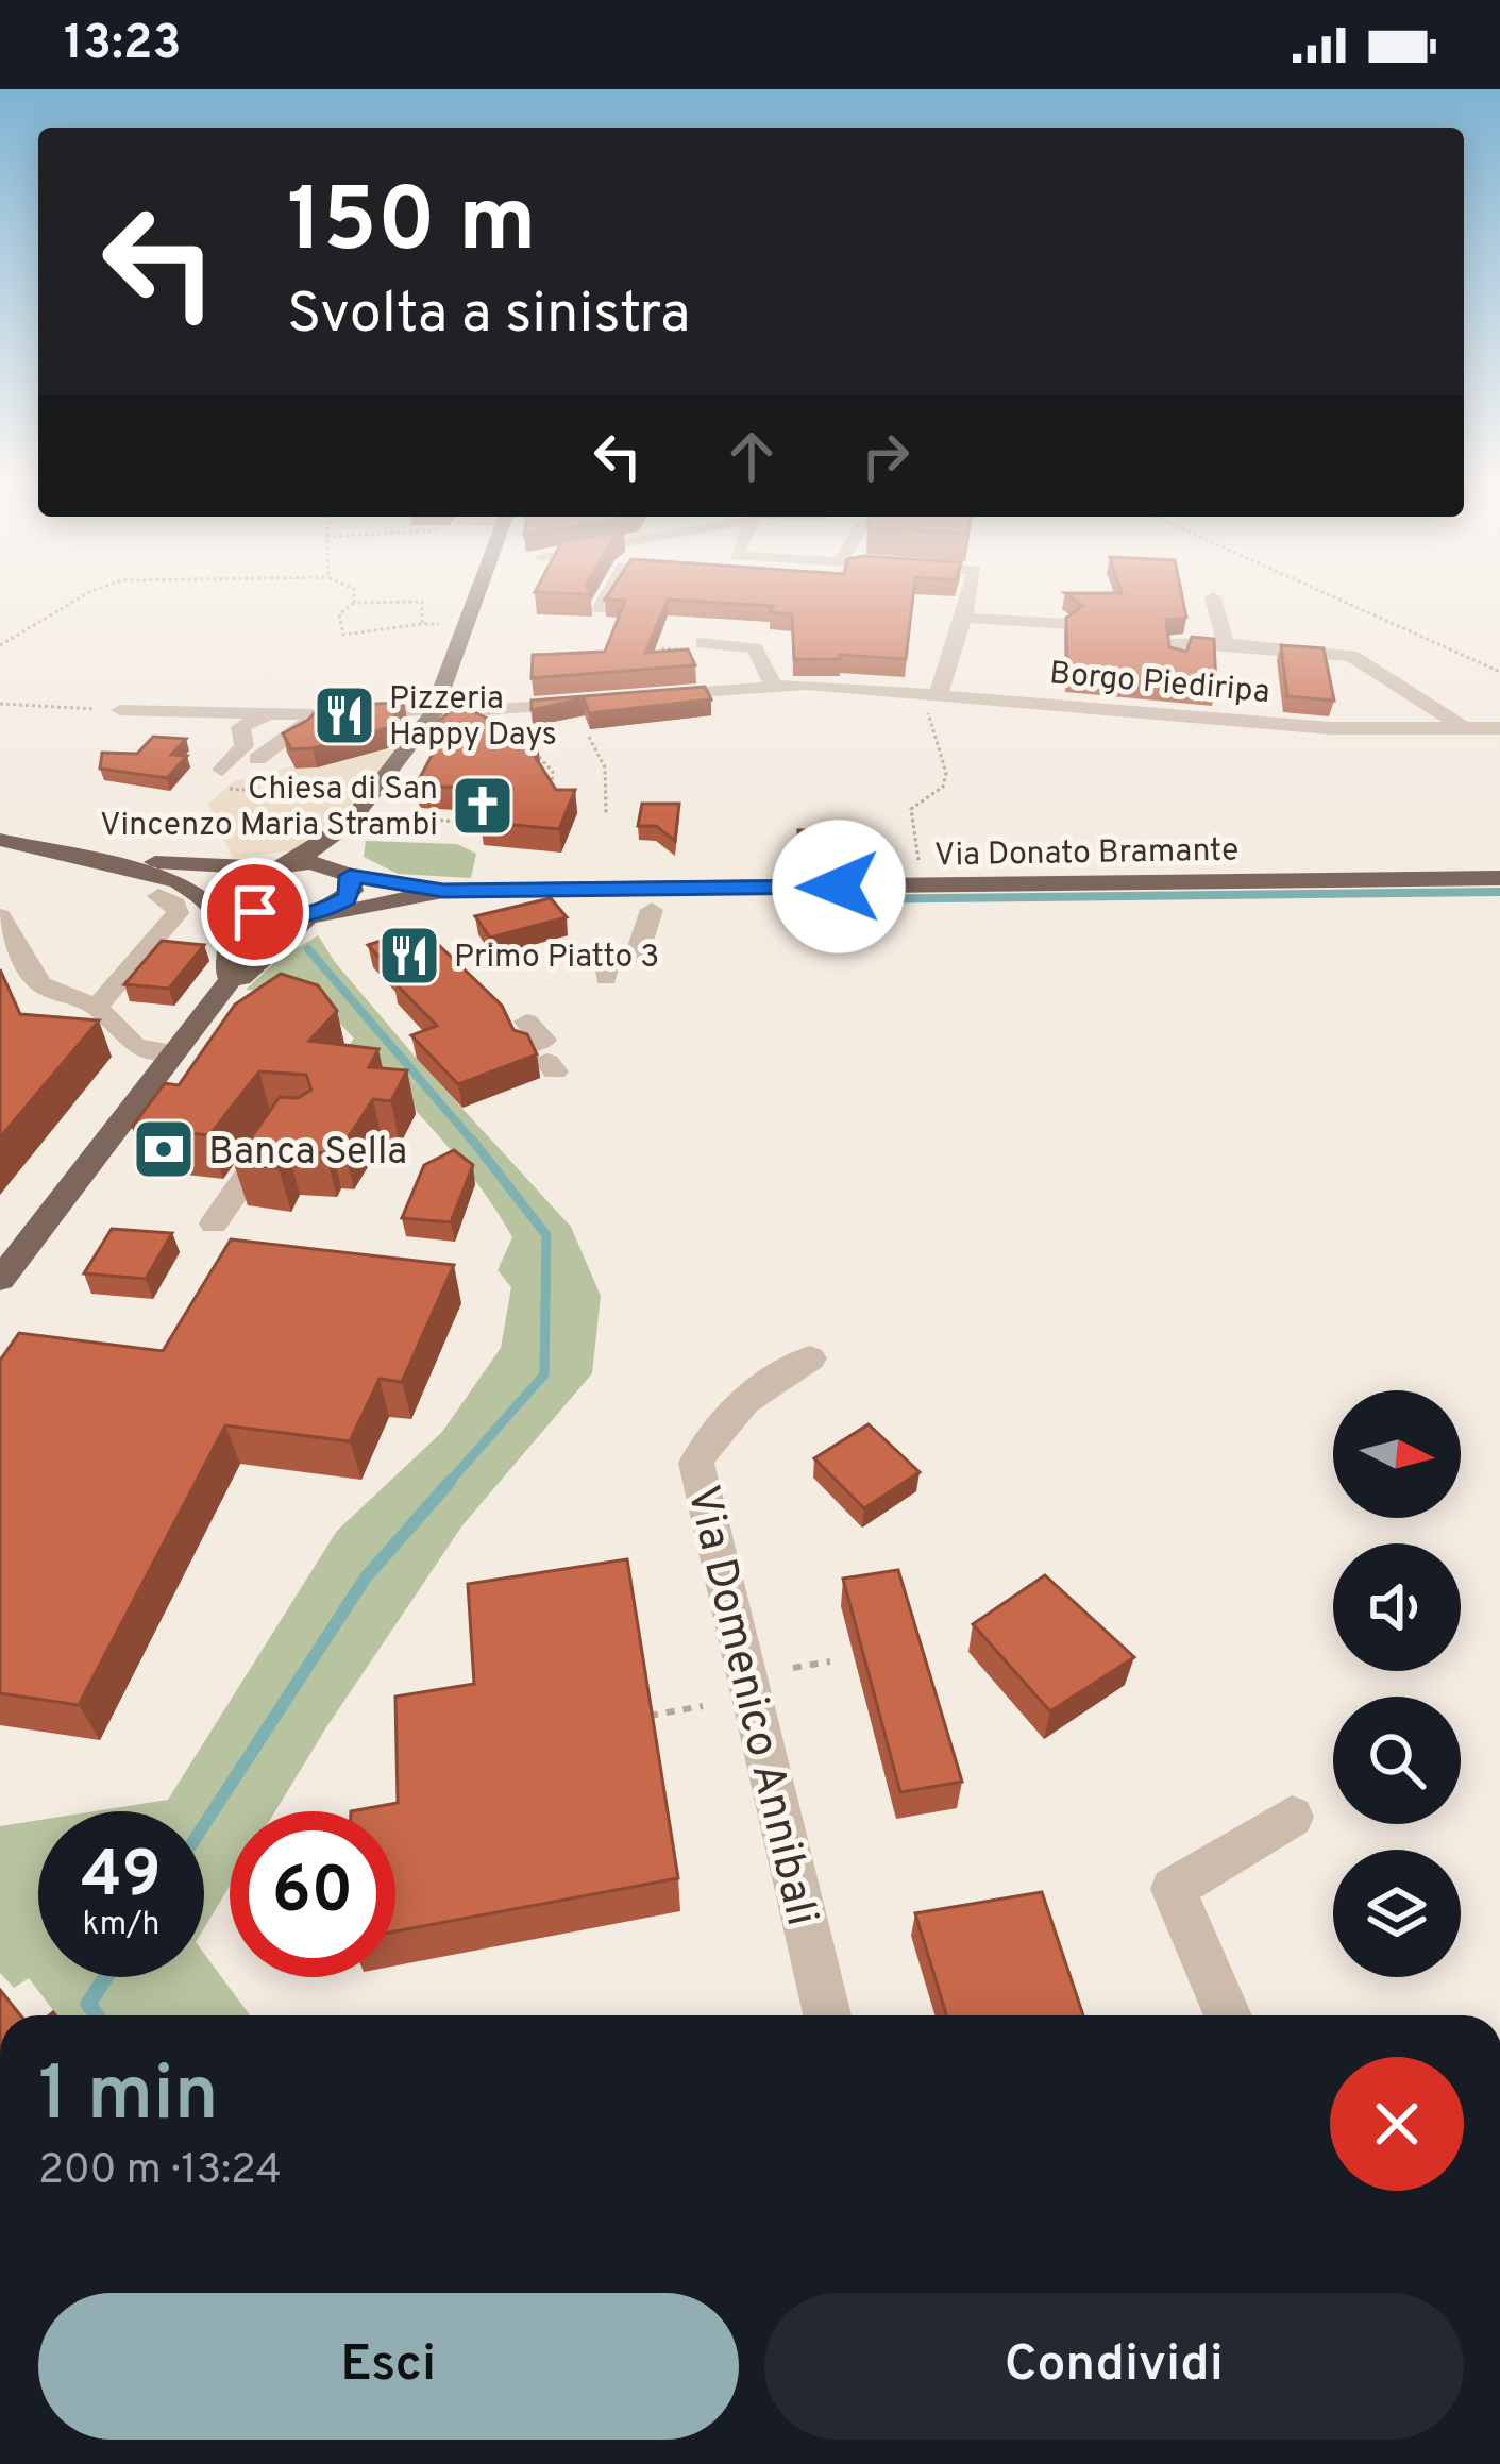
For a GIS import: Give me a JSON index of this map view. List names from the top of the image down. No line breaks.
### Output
{"streets":{"main road":["Via Donato Bramante"],"street":["Borgo Piediripa","Via Domenico Annibali"]},"places":{"restaurant":["Pizzeria Happy Days","Primo Piatto 3"],"church":["Chiesa di San Vincenzo Maria Strambi"],"bank":["Banca Sella"]},"north":"right","page":{"status":"13:23","turn":["150 m","Svolta a sinistra"],"speed":"49 km/h","limit":"60","heading":["1 min","200 m · 13:24"],"buttons":["Esci","Condividi"]}}
